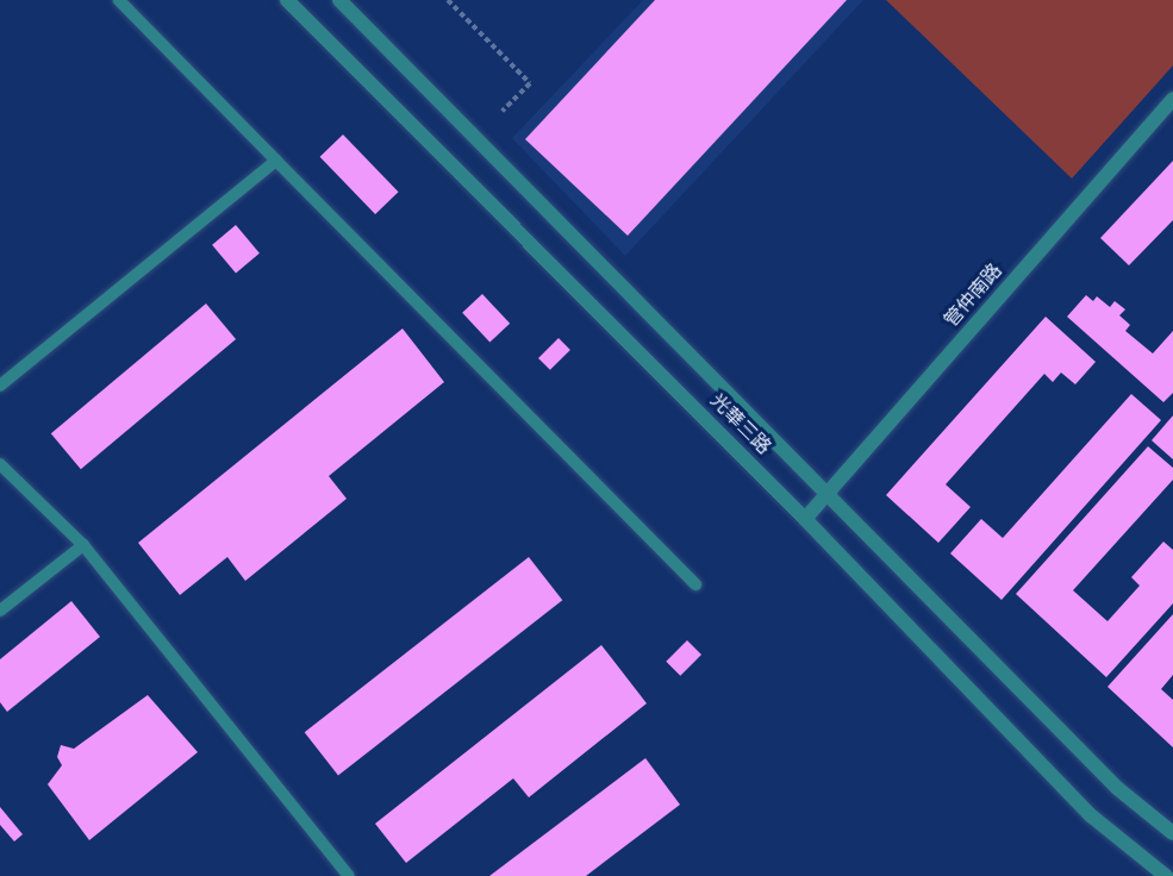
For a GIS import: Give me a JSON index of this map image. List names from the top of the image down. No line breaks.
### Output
{"streets":{"street":["管仲南路","光華三路"]},"crossings":[["管仲南路","光華三路"]]}
